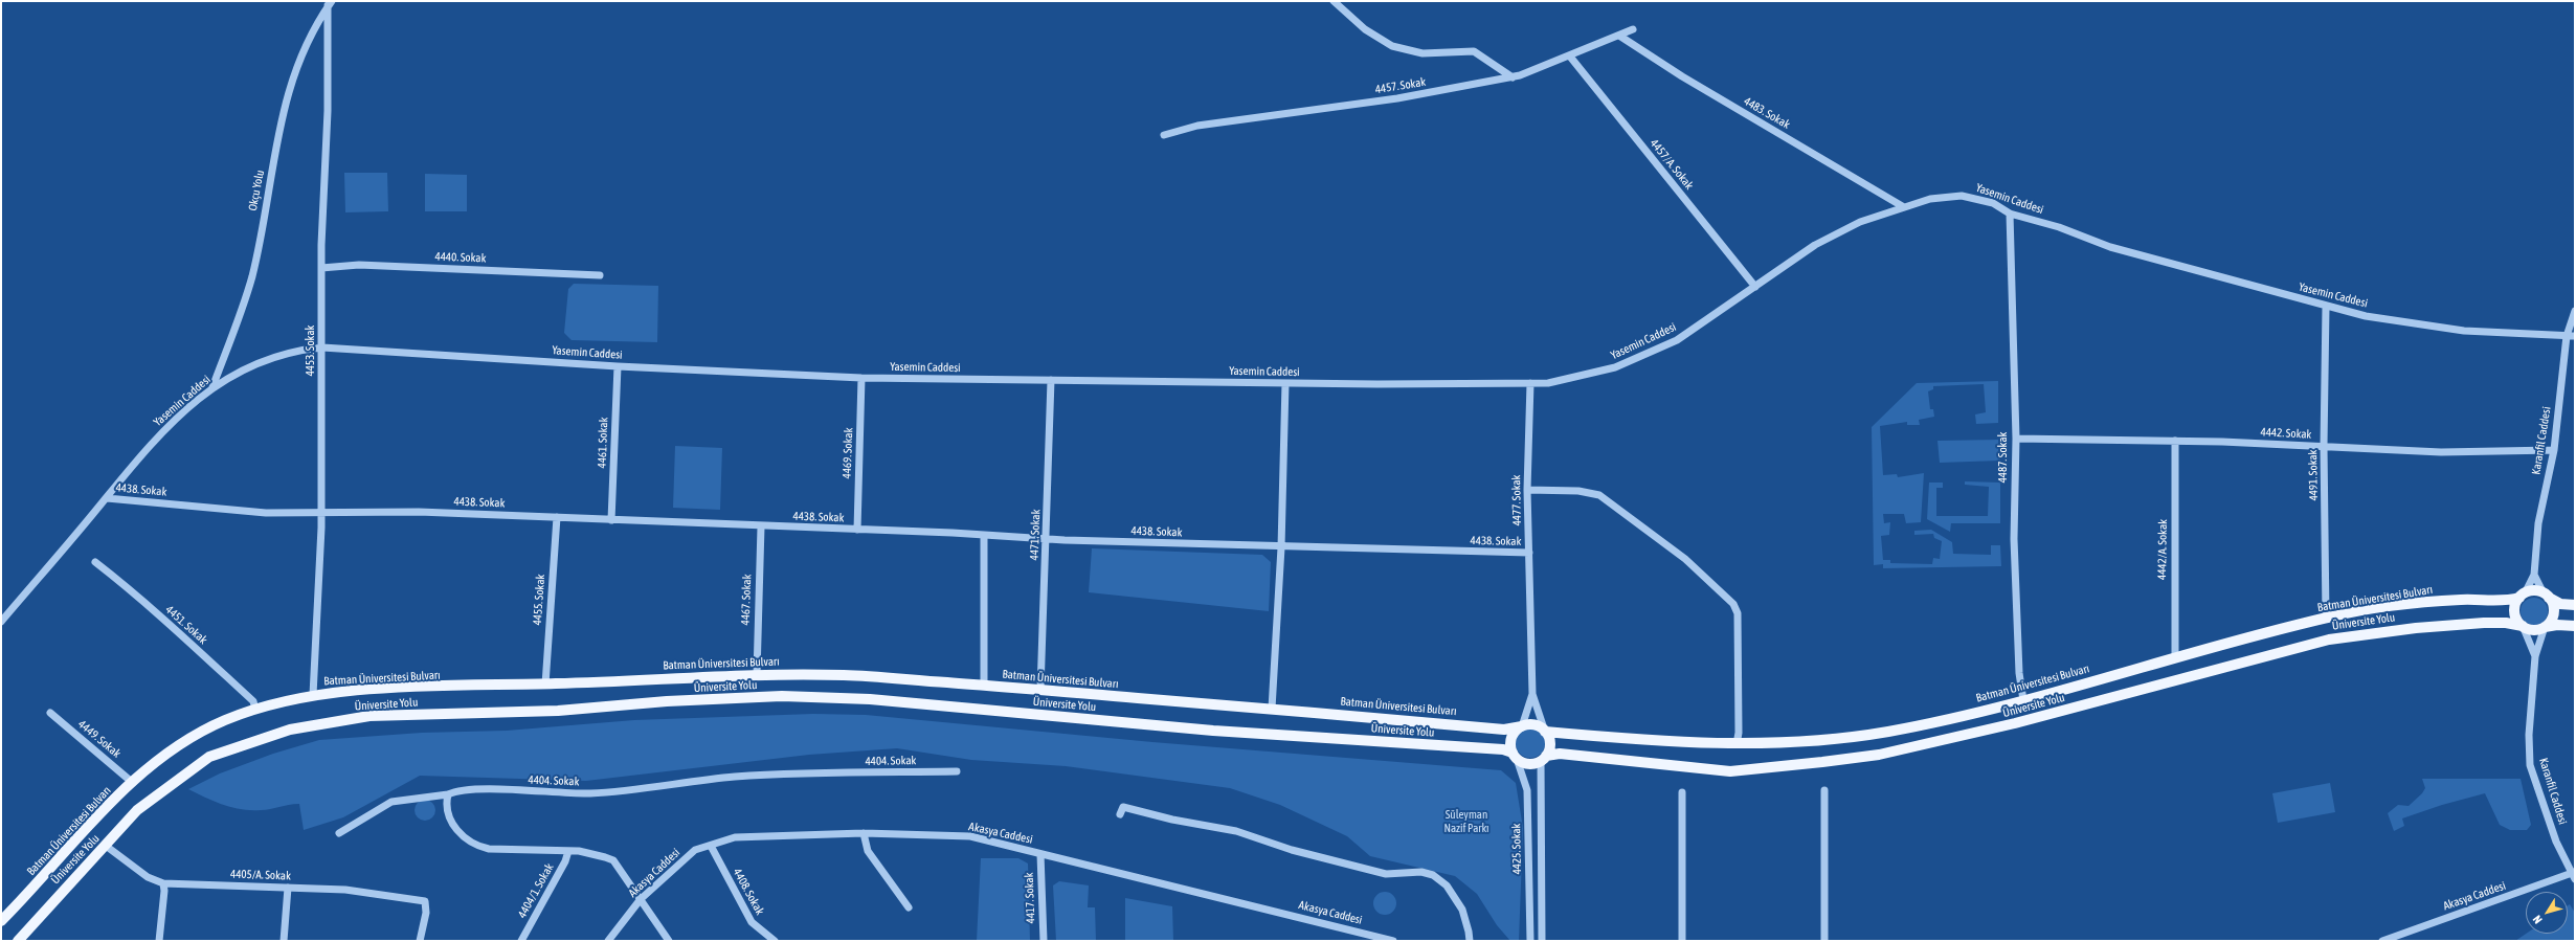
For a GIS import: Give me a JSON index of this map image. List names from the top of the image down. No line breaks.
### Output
{"streets":{"main road":["Batman Üniversitesi Bulvarı","Üniversite Yolu"],"street":["4457. Sokak","4483. Sokak","4457/A. Sokak","Okçu Yolu","Yasemin Caddesi","4440. Sokak","4453. Sokak","4442. Sokak","Karanfil Caddesi","4461. Sokak","4469. Sokak","4487. Sokak","4491. Sokak","4438. Sokak","4477. Sokak","4471. Sokak","4442/A. Sokak","4455. Sokak","4467. Sokak","4451. Sokak","4449. Sokak","4404. Sokak","Akasya Caddesi","4425. Sokak","4405/A. Sokak","4404/1. Sokak","4408. Sokak","4417. Sokak"]},"crossings":[["4457. Sokak","4483. Sokak"],["4457. Sokak","4457/A. Sokak"],["4483. Sokak","Yasemin Caddesi"],["4457/A. Sokak","Yasemin Caddesi"],["Okçu Yolu","Yasemin Caddesi"],["Okçu Yolu","4453. Sokak"],["Yasemin Caddesi","4453. Sokak"],["Yasemin Caddesi","Karanfil Caddesi"],["Yasemin Caddesi","4461. Sokak"],["Yasemin Caddesi","4469. Sokak"],["Yasemin Caddesi","4487. Sokak"],["Yasemin Caddesi","4491. Sokak"],["Yasemin Caddesi","4438. Sokak"],["Yasemin Caddesi","4477. Sokak"],["Yasemin Caddesi","4471. Sokak"],["4440. Sokak","4453. Sokak"],["4453. Sokak","4438. Sokak"],["4453. Sokak","Batman Üniversitesi Bulvarı"],["4442. Sokak","Karanfil Caddesi"],["4442. Sokak","4487. Sokak"],["4442. Sokak","4491. Sokak"],["4442. Sokak","4442/A. Sokak"],["Karanfil Caddesi","Akasya Caddesi"],["4461. Sokak","4438. Sokak"],["4469. Sokak","4438. Sokak"],["4487. Sokak","Batman Üniversitesi Bulvarı"],["4491. Sokak","Batman Üniversitesi Bulvarı"],["4438. Sokak","4477. Sokak"],["4438. Sokak","4471. Sokak"],["4438. Sokak","4455. Sokak"],["4438. Sokak","4467. Sokak"],["4471. Sokak","Batman Üniversitesi Bulvarı"],["4442/A. Sokak","Batman Üniversitesi Bulvarı"],["Batman Üniversitesi Bulvarı","4455. Sokak"],["Batman Üniversitesi Bulvarı","4467. Sokak"],["Batman Üniversitesi Bulvarı","Üniversite Yolu"],["Batman Üniversitesi Bulvarı","4451. Sokak"],["Batman Üniversitesi Bulvarı","4449. Sokak"],["Batman Üniversitesi Bulvarı","4425. Sokak"],["Üniversite Yolu","4425. Sokak"],["Üniversite Yolu","4405/A. Sokak"],["Akasya Caddesi","4408. Sokak"],["Akasya Caddesi","4417. Sokak"]],"parks":["Süleyman Nazif Parkı"],"north":"bottom left"}
